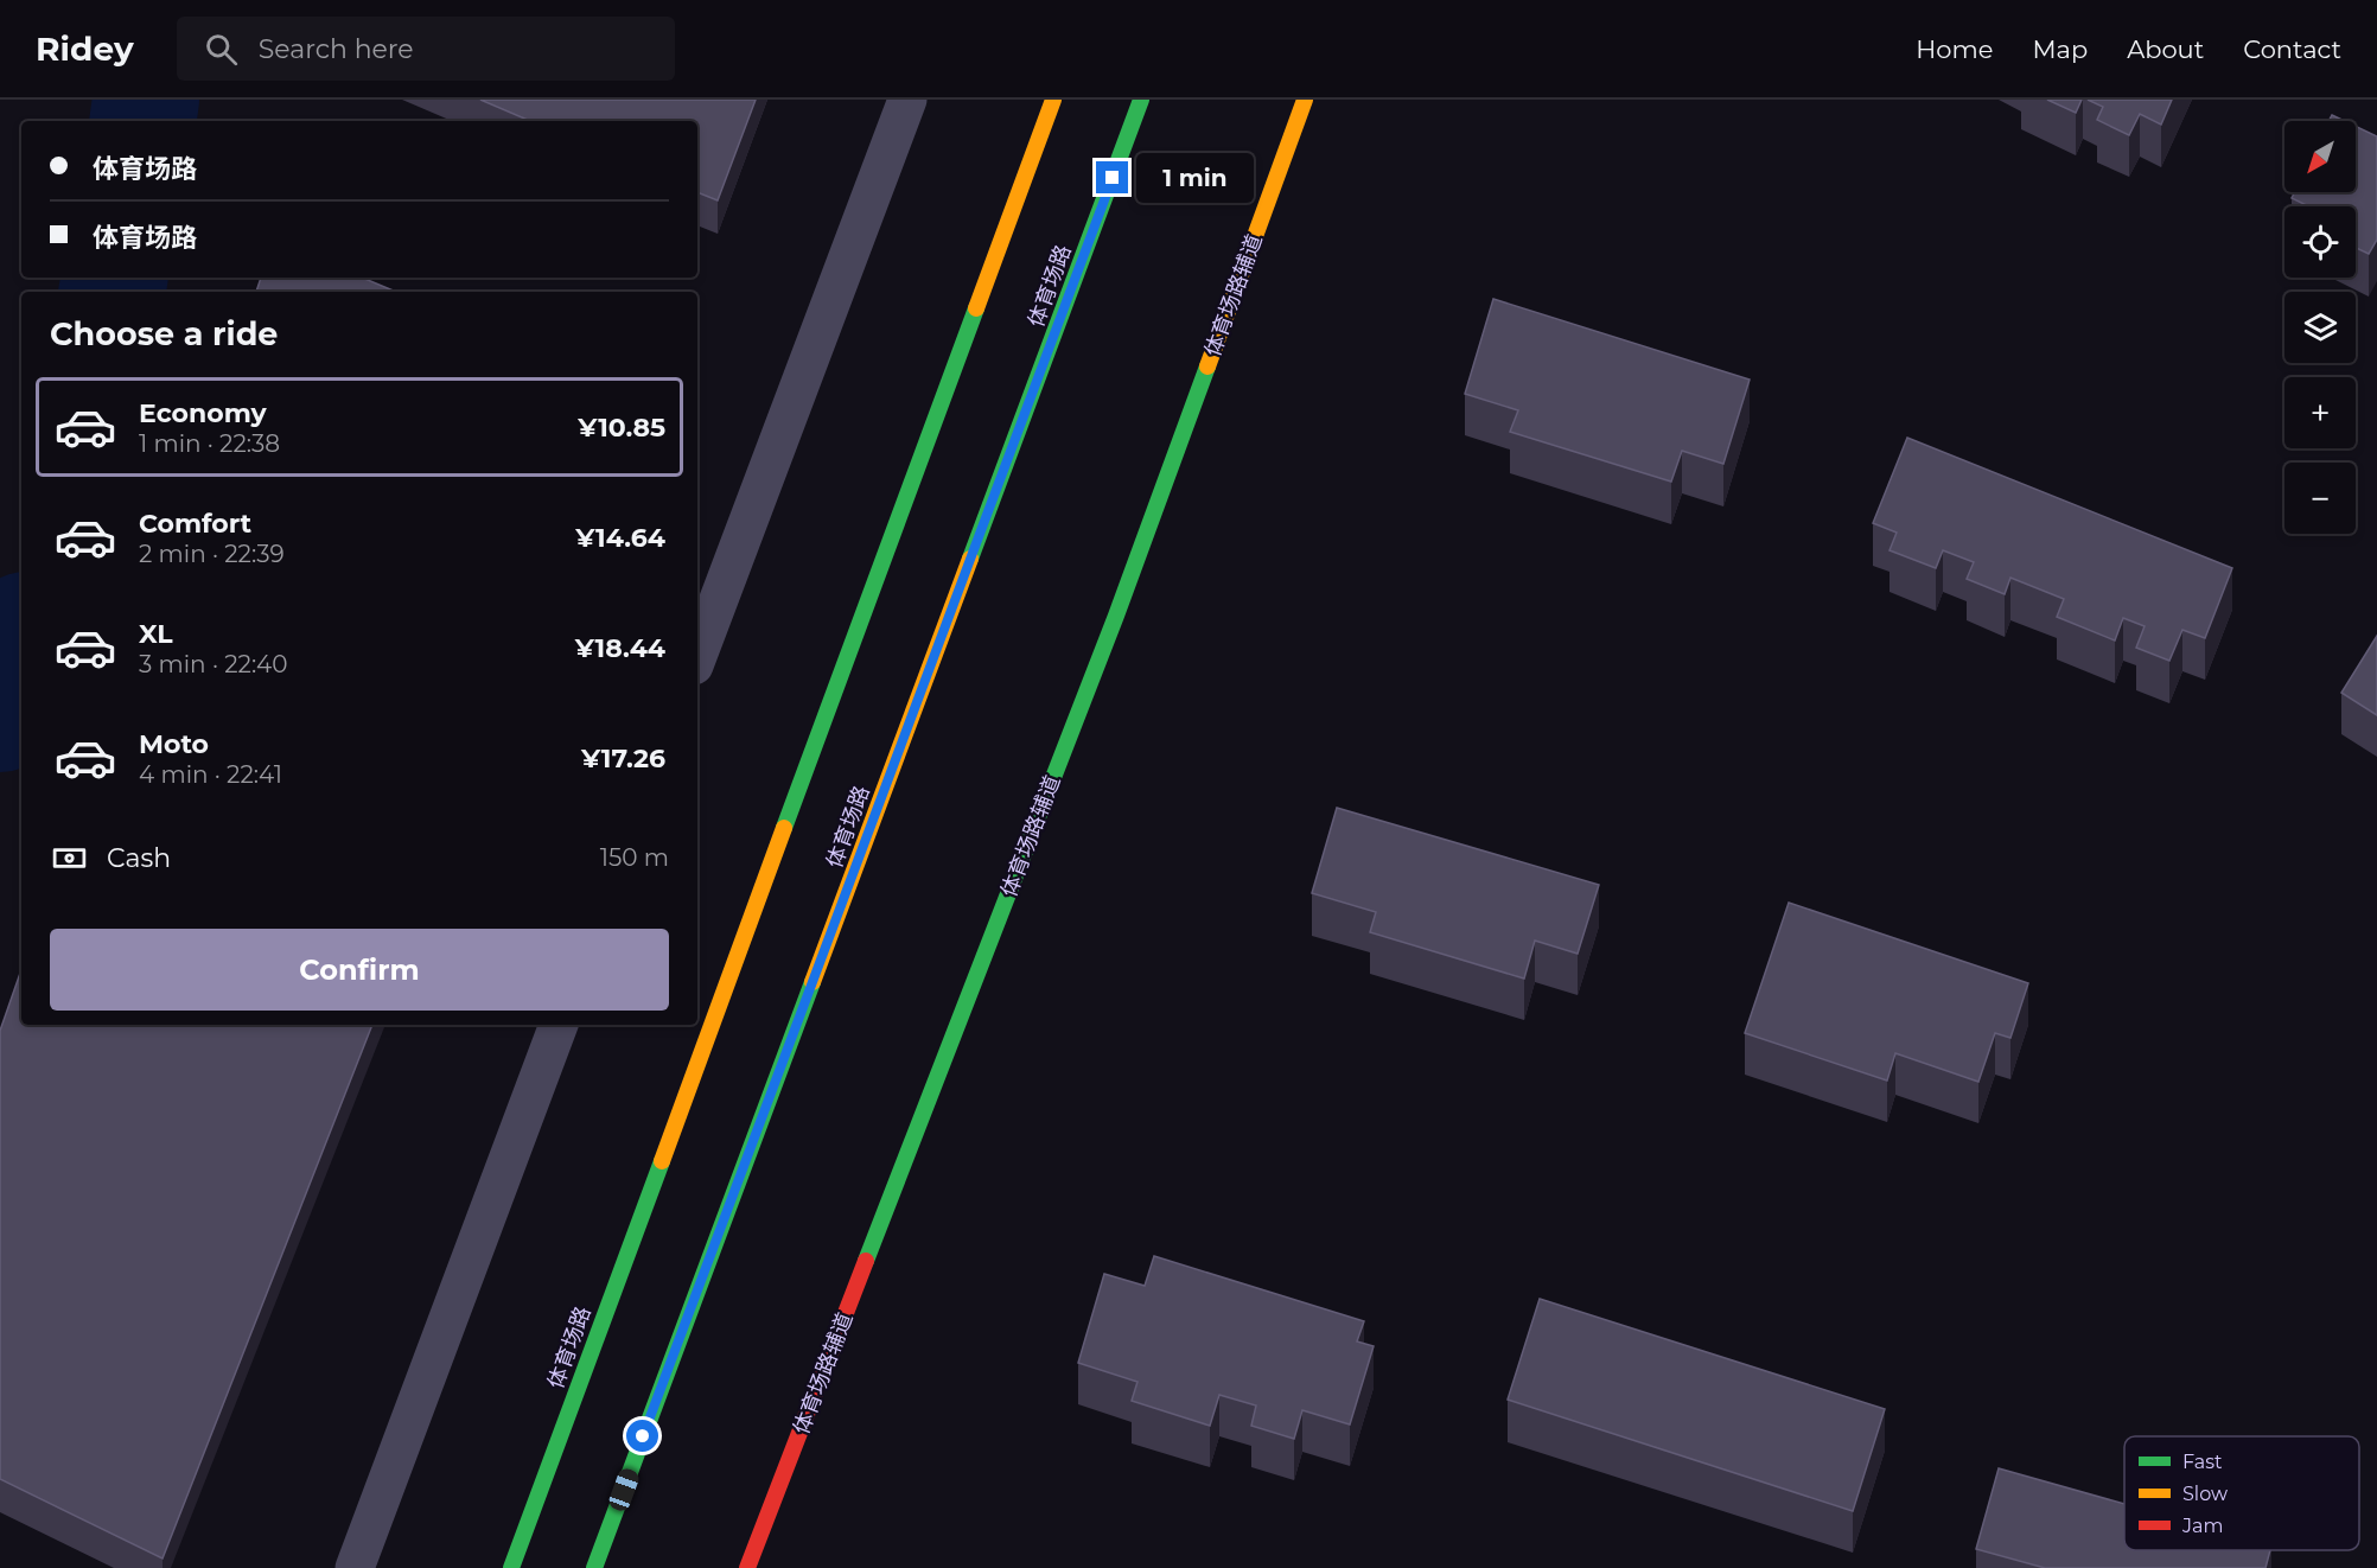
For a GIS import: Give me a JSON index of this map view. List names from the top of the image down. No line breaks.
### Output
{"streets":{"main road":["体育场路","体育场路辅道"]},"legend":["Fast","Slow","Jam"],"north":"bottom left","page":{"header":"Ridey","search":"Search here","nav":["Home","Map","About","Contact"],"map_buttons":["+","−"],"banner":["体育场路","体育场路"],"bubble":"1 min","heading":"Choose a ride","list":[{"name":"Economy","note":"1 min · 22:38","value":"¥10.85"},{"name":"Comfort","note":"2 min · 22:39","value":"¥14.64"},{"name":"XL","note":"3 min · 22:40","value":"¥18.44"},{"name":"Moto","note":"4 min · 22:41","value":"¥17.26"}],"pay":["Cash","150 m"],"buttons":"Confirm"}}
